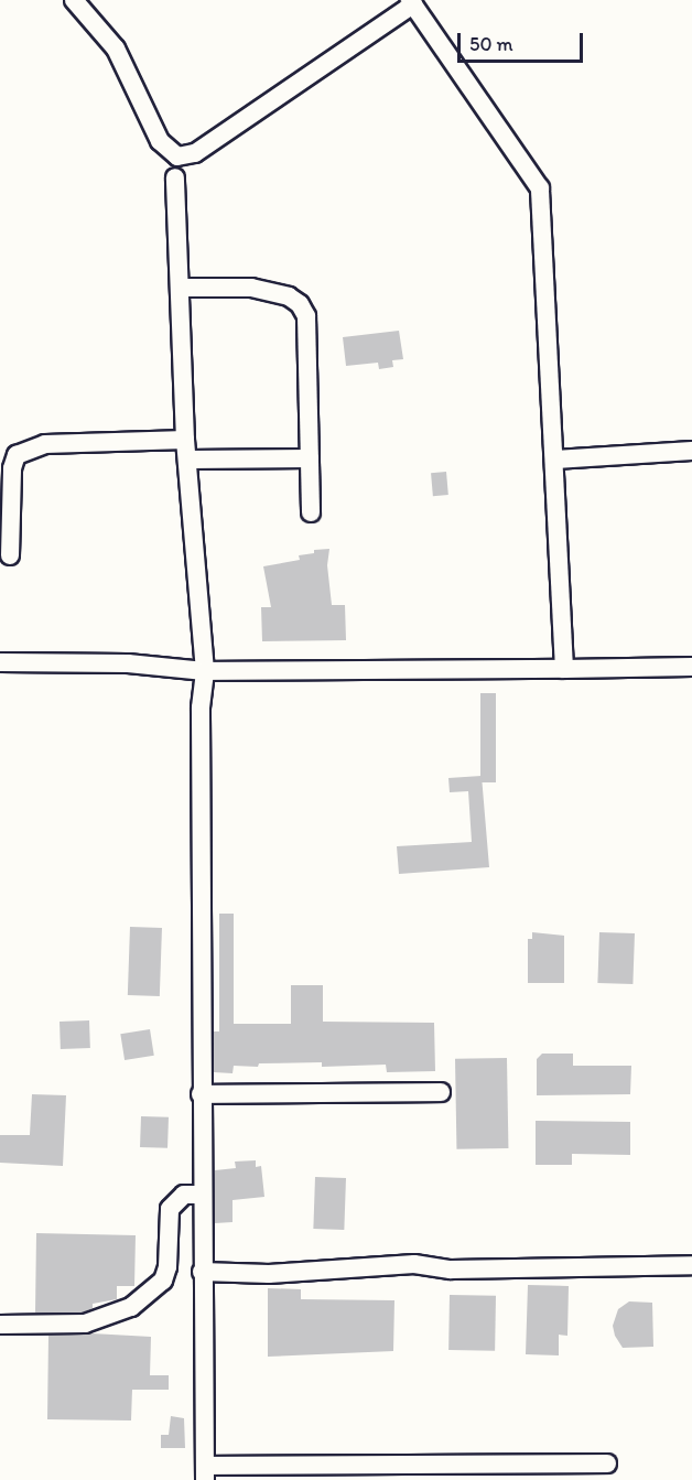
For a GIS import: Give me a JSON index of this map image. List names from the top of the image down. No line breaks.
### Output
{"scale_bar":"50 m"}
